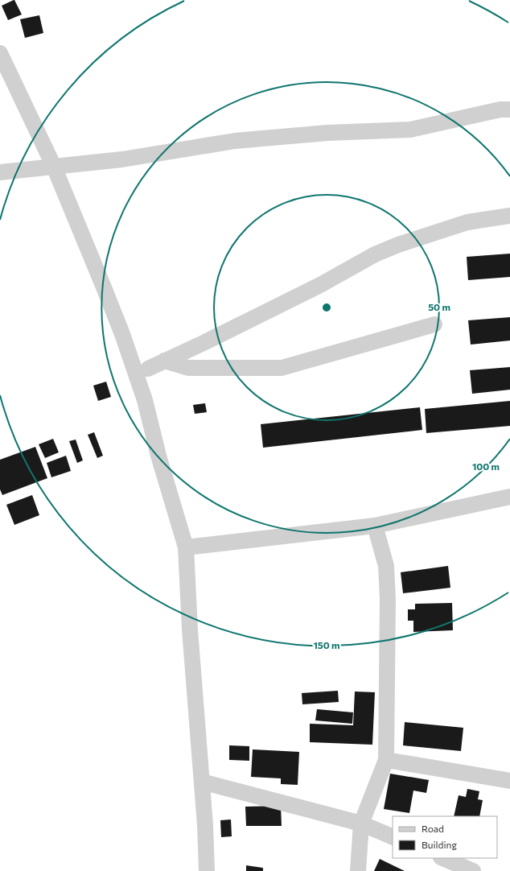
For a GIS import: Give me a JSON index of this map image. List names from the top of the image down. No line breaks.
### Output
{"legend":["Road","Building"],"rings":["50 m","100 m","150 m"]}
